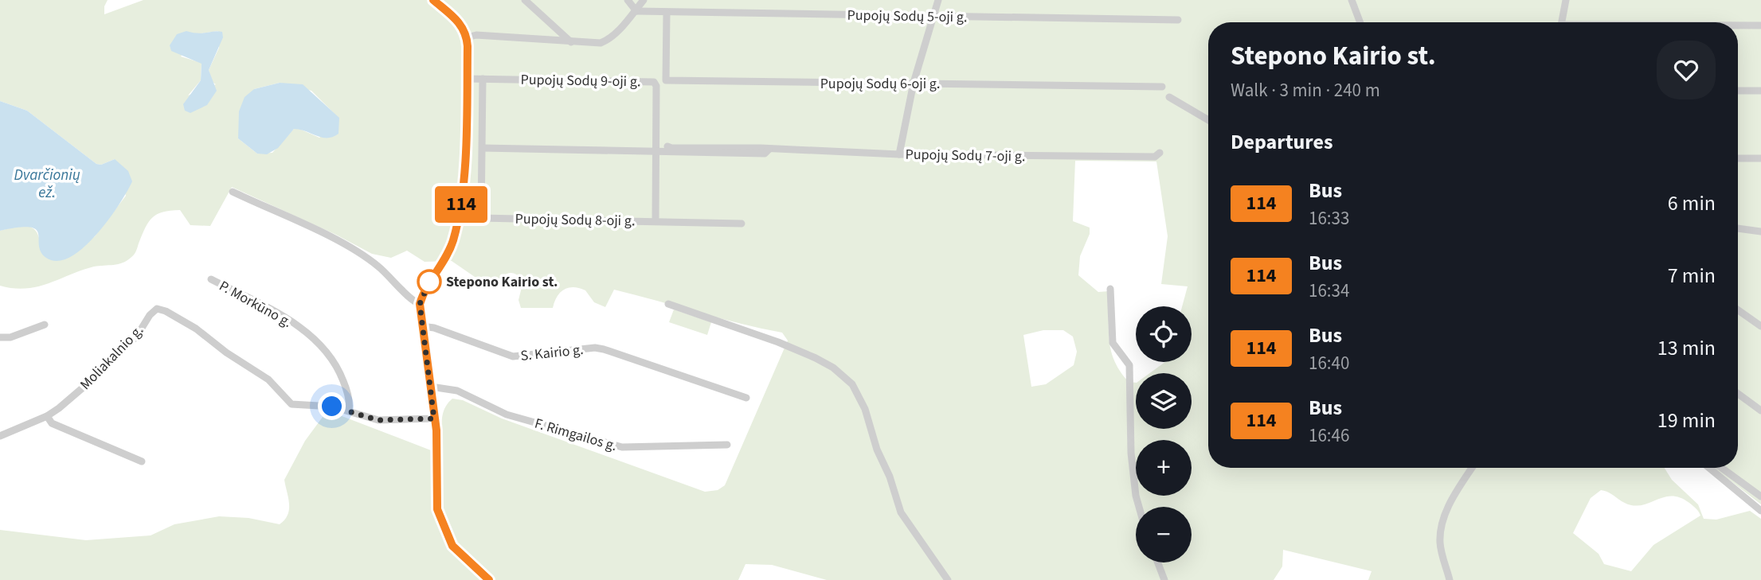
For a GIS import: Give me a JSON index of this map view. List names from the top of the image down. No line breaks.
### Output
{"streets":{"street":["Pupojų Sodų 5-oji g.","Pupojų Sodų 9-oji g.","Pupojų Sodų 6-oji g.","Pupojų Sodų 7-oji g.","Pupojų Sodų 8-oji g.","P. Morkūno g.","S. Kairio g.","Moliakalnio g.","F. Rimgailos g."]},"crossings":[["Pupojų Sodų 5-oji g.","Pupojų Sodų 6-oji g."],["Pupojų Sodų 9-oji g.","Pupojų Sodų 7-oji g."],["Pupojų Sodų 9-oji g.","Pupojų Sodų 8-oji g."],["Pupojų Sodų 7-oji g.","Pupojų Sodų 8-oji g."],["P. Morkūno g.","Moliakalnio g."]],"water":["Dvarčionių ež."],"places":["Stepono Kairio st."],"lines":["bus line 114"],"page":{"on_map":"114","heading":[["Stepono Kairio st.","Walk · 3 min · 240 m"],"Departures"],"list":[{"mark":"114","name":"Bus","note":"16:33","value":"6 min"},{"mark":"114","name":"Bus","note":"16:34","value":"7 min"},{"mark":"114","name":"Bus","note":"16:40","value":"13 min"},{"mark":"114","name":"Bus","note":"16:46","value":"19 min"}],"map_buttons":["+","−"]}}
